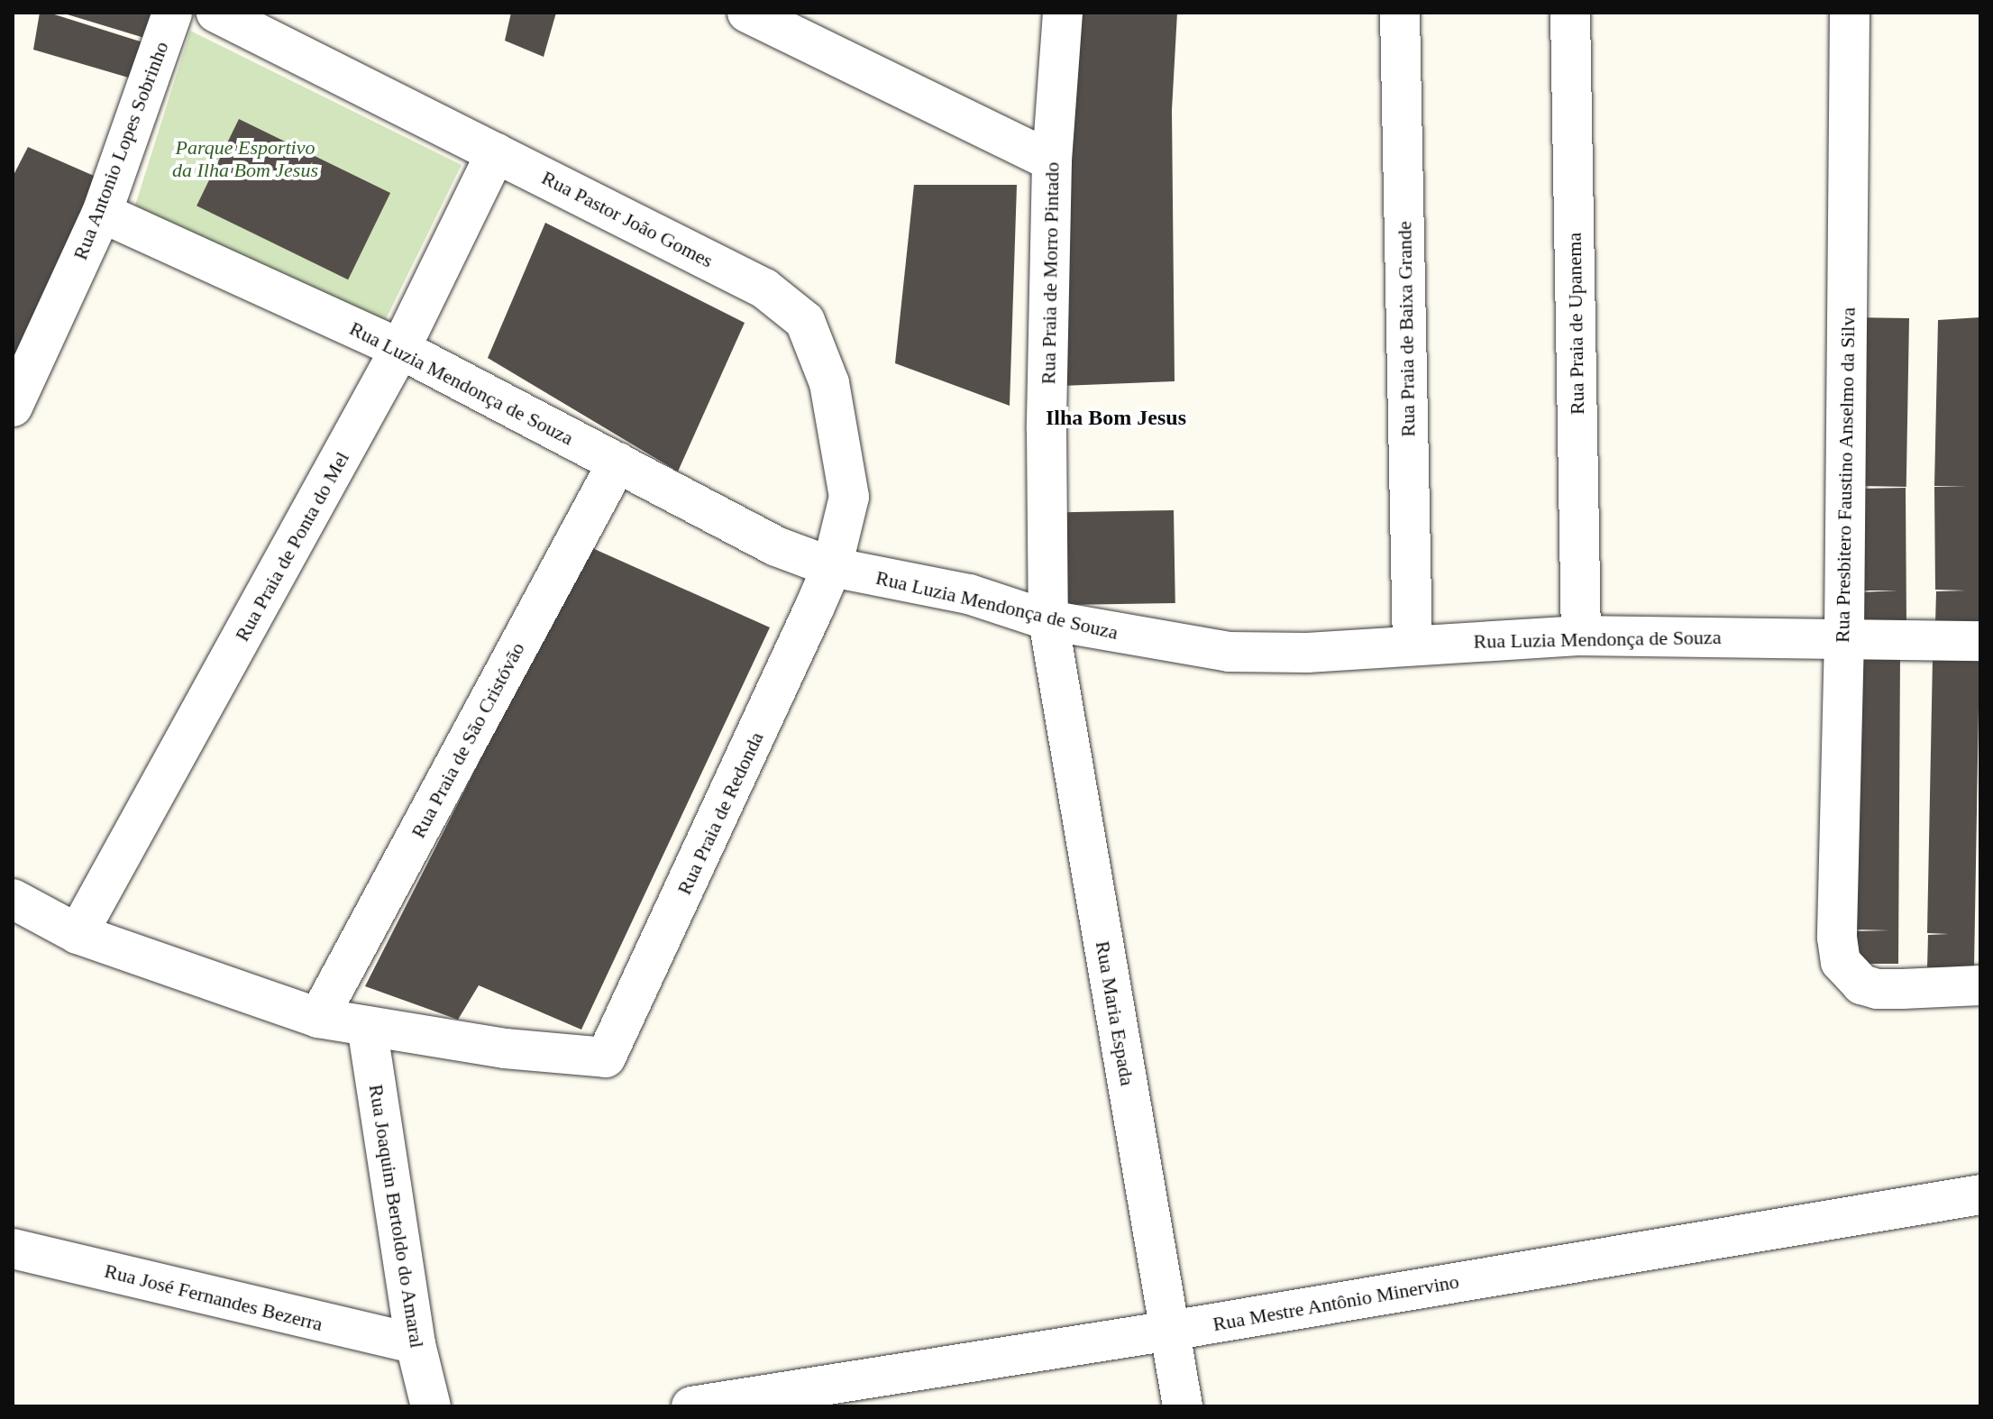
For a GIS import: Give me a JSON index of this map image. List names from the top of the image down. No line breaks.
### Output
{"streets":{"street":["Rua Antonio Lopes Sobrinho","Rua Pastor João Gomes","Rua Praia de Morro Pintado","Rua Praia de Upanema","Rua Praia de Baixa Grande","Rua Luzia Mendonça de Souza","Rua Presbitero Faustino Anselmo da Silva","Rua Praia de Ponta do Mel","Rua Praia de São Cristóvão","Rua Praia de Redonda","Rua Maria Espada","Rua Joaquim Bertoldo do Amaral","Rua José Fernandes Bezerra","Rua Mestre Antônio Minervino"]},"crossings":[["Rua Antonio Lopes Sobrinho","Rua Luzia Mendonça de Souza"],["Rua Pastor João Gomes","Rua Luzia Mendonça de Souza"],["Rua Pastor João Gomes","Rua Praia de Ponta do Mel"],["Rua Pastor João Gomes","Rua Praia de Redonda"],["Rua Praia de Morro Pintado","Rua Luzia Mendonça de Souza"],["Rua Praia de Morro Pintado","Rua Maria Espada"],["Rua Praia de Upanema","Rua Luzia Mendonça de Souza"],["Rua Praia de Baixa Grande","Rua Luzia Mendonça de Souza"],["Rua Luzia Mendonça de Souza","Rua Presbitero Faustino Anselmo da Silva"],["Rua Luzia Mendonça de Souza","Rua Praia de Ponta do Mel"],["Rua Luzia Mendonça de Souza","Rua Praia de São Cristóvão"],["Rua Luzia Mendonça de Souza","Rua Praia de Redonda"],["Rua Luzia Mendonça de Souza","Rua Maria Espada"],["Rua Praia de Redonda","Rua Joaquim Bertoldo do Amaral"],["Rua Maria Espada","Rua Mestre Antônio Minervino"],["Rua Joaquim Bertoldo do Amaral","Rua José Fernandes Bezerra"]],"districts":["Ilha Bom Jesus"],"parks":["Parque Esportivo da Ilha Bom Jesus"]}
